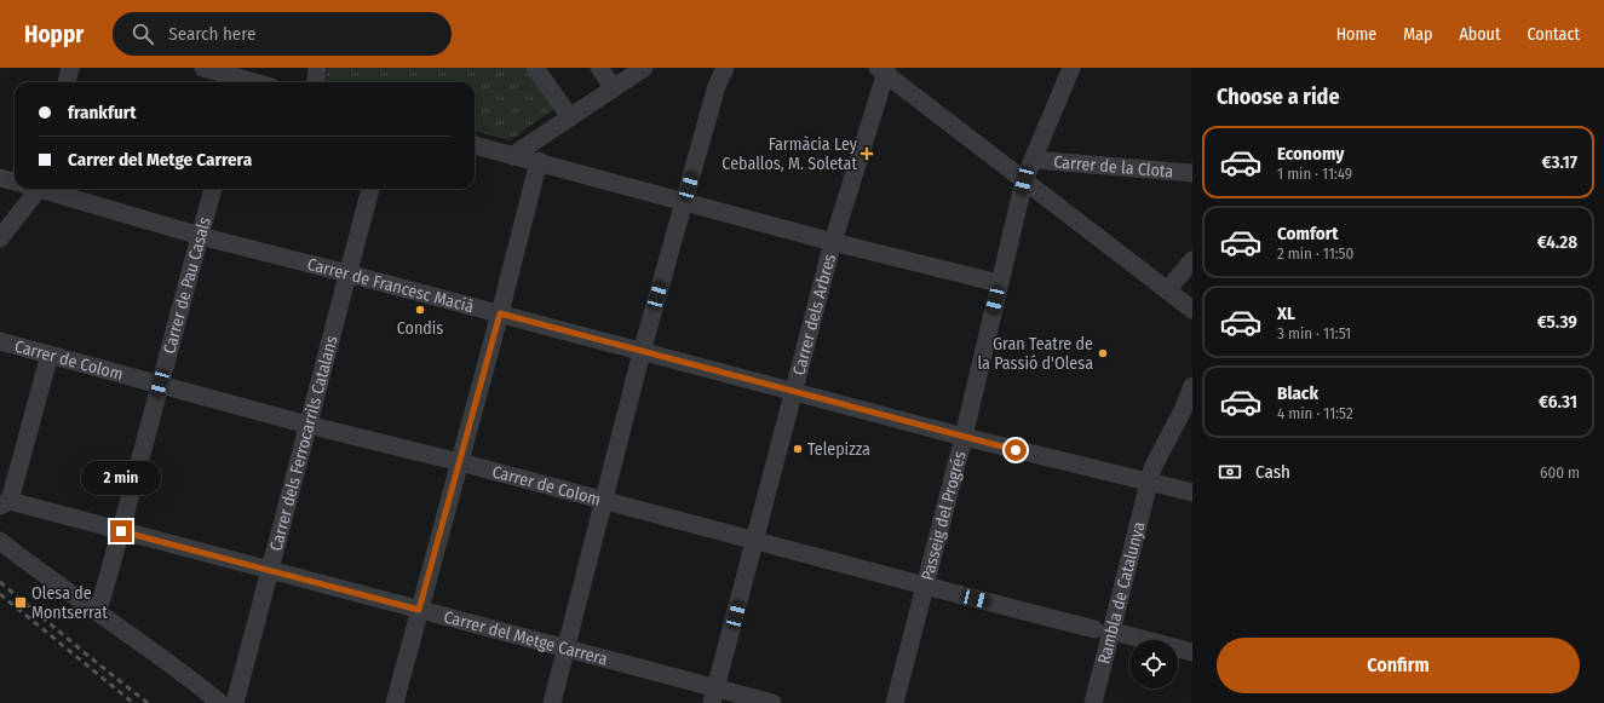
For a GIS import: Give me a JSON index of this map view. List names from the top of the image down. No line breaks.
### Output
{"streets":{"street":["Carrer de la Clota","Carrer de Francesc Macià","Carrer de Pau Casals","Carrer dels Arbres","Carrer de Colom","Carrer dels Ferrocarrils Catalans","Passeig del Progrés","Rambla de Catalunya","Carrer del Metge Carrera"]},"crossings":[["Carrer de la Clota","Passeig del Progrés"],["Carrer de Francesc Macià","Carrer de Pau Casals"],["Carrer de Francesc Macià","Carrer dels Arbres"],["Carrer de Francesc Macià","Carrer dels Ferrocarrils Catalans"],["Carrer de Francesc Macià","Passeig del Progrés"],["Carrer de Francesc Macià","Rambla de Catalunya"],["Carrer de Pau Casals","Carrer de Colom"],["Carrer de Pau Casals","Carrer del Metge Carrera"],["Carrer dels Arbres","Carrer de Colom"],["Carrer dels Arbres","Carrer del Metge Carrera"],["Carrer de Colom","Carrer dels Ferrocarrils Catalans"],["Carrer de Colom","Passeig del Progrés"],["Carrer dels Ferrocarrils Catalans","Carrer del Metge Carrera"]],"places":{"health":["Farmàcia Ley Ceballos, M. Soletat"],"other":["Condis","Gran Teatre de la Passió d'Olesa","Telepizza"],"transit":["Olesa de Montserrat"]},"page":{"header":"Hoppr","search":"Search here","nav":["Home","Map","About","Contact"],"heading":"Choose a ride","banner":["frankfurt","Carrer del Metge Carrera"],"list":[{"name":"Economy","note":"1 min · 11:49","value":"€3.17"},{"name":"Comfort","note":"2 min · 11:50","value":"€4.28"},{"name":"XL","note":"3 min · 11:51","value":"€5.39"},{"name":"Black","note":"4 min · 11:52","value":"€6.31"}],"pay":["Cash","600 m"],"bubble":"2 min","buttons":"Confirm"}}
